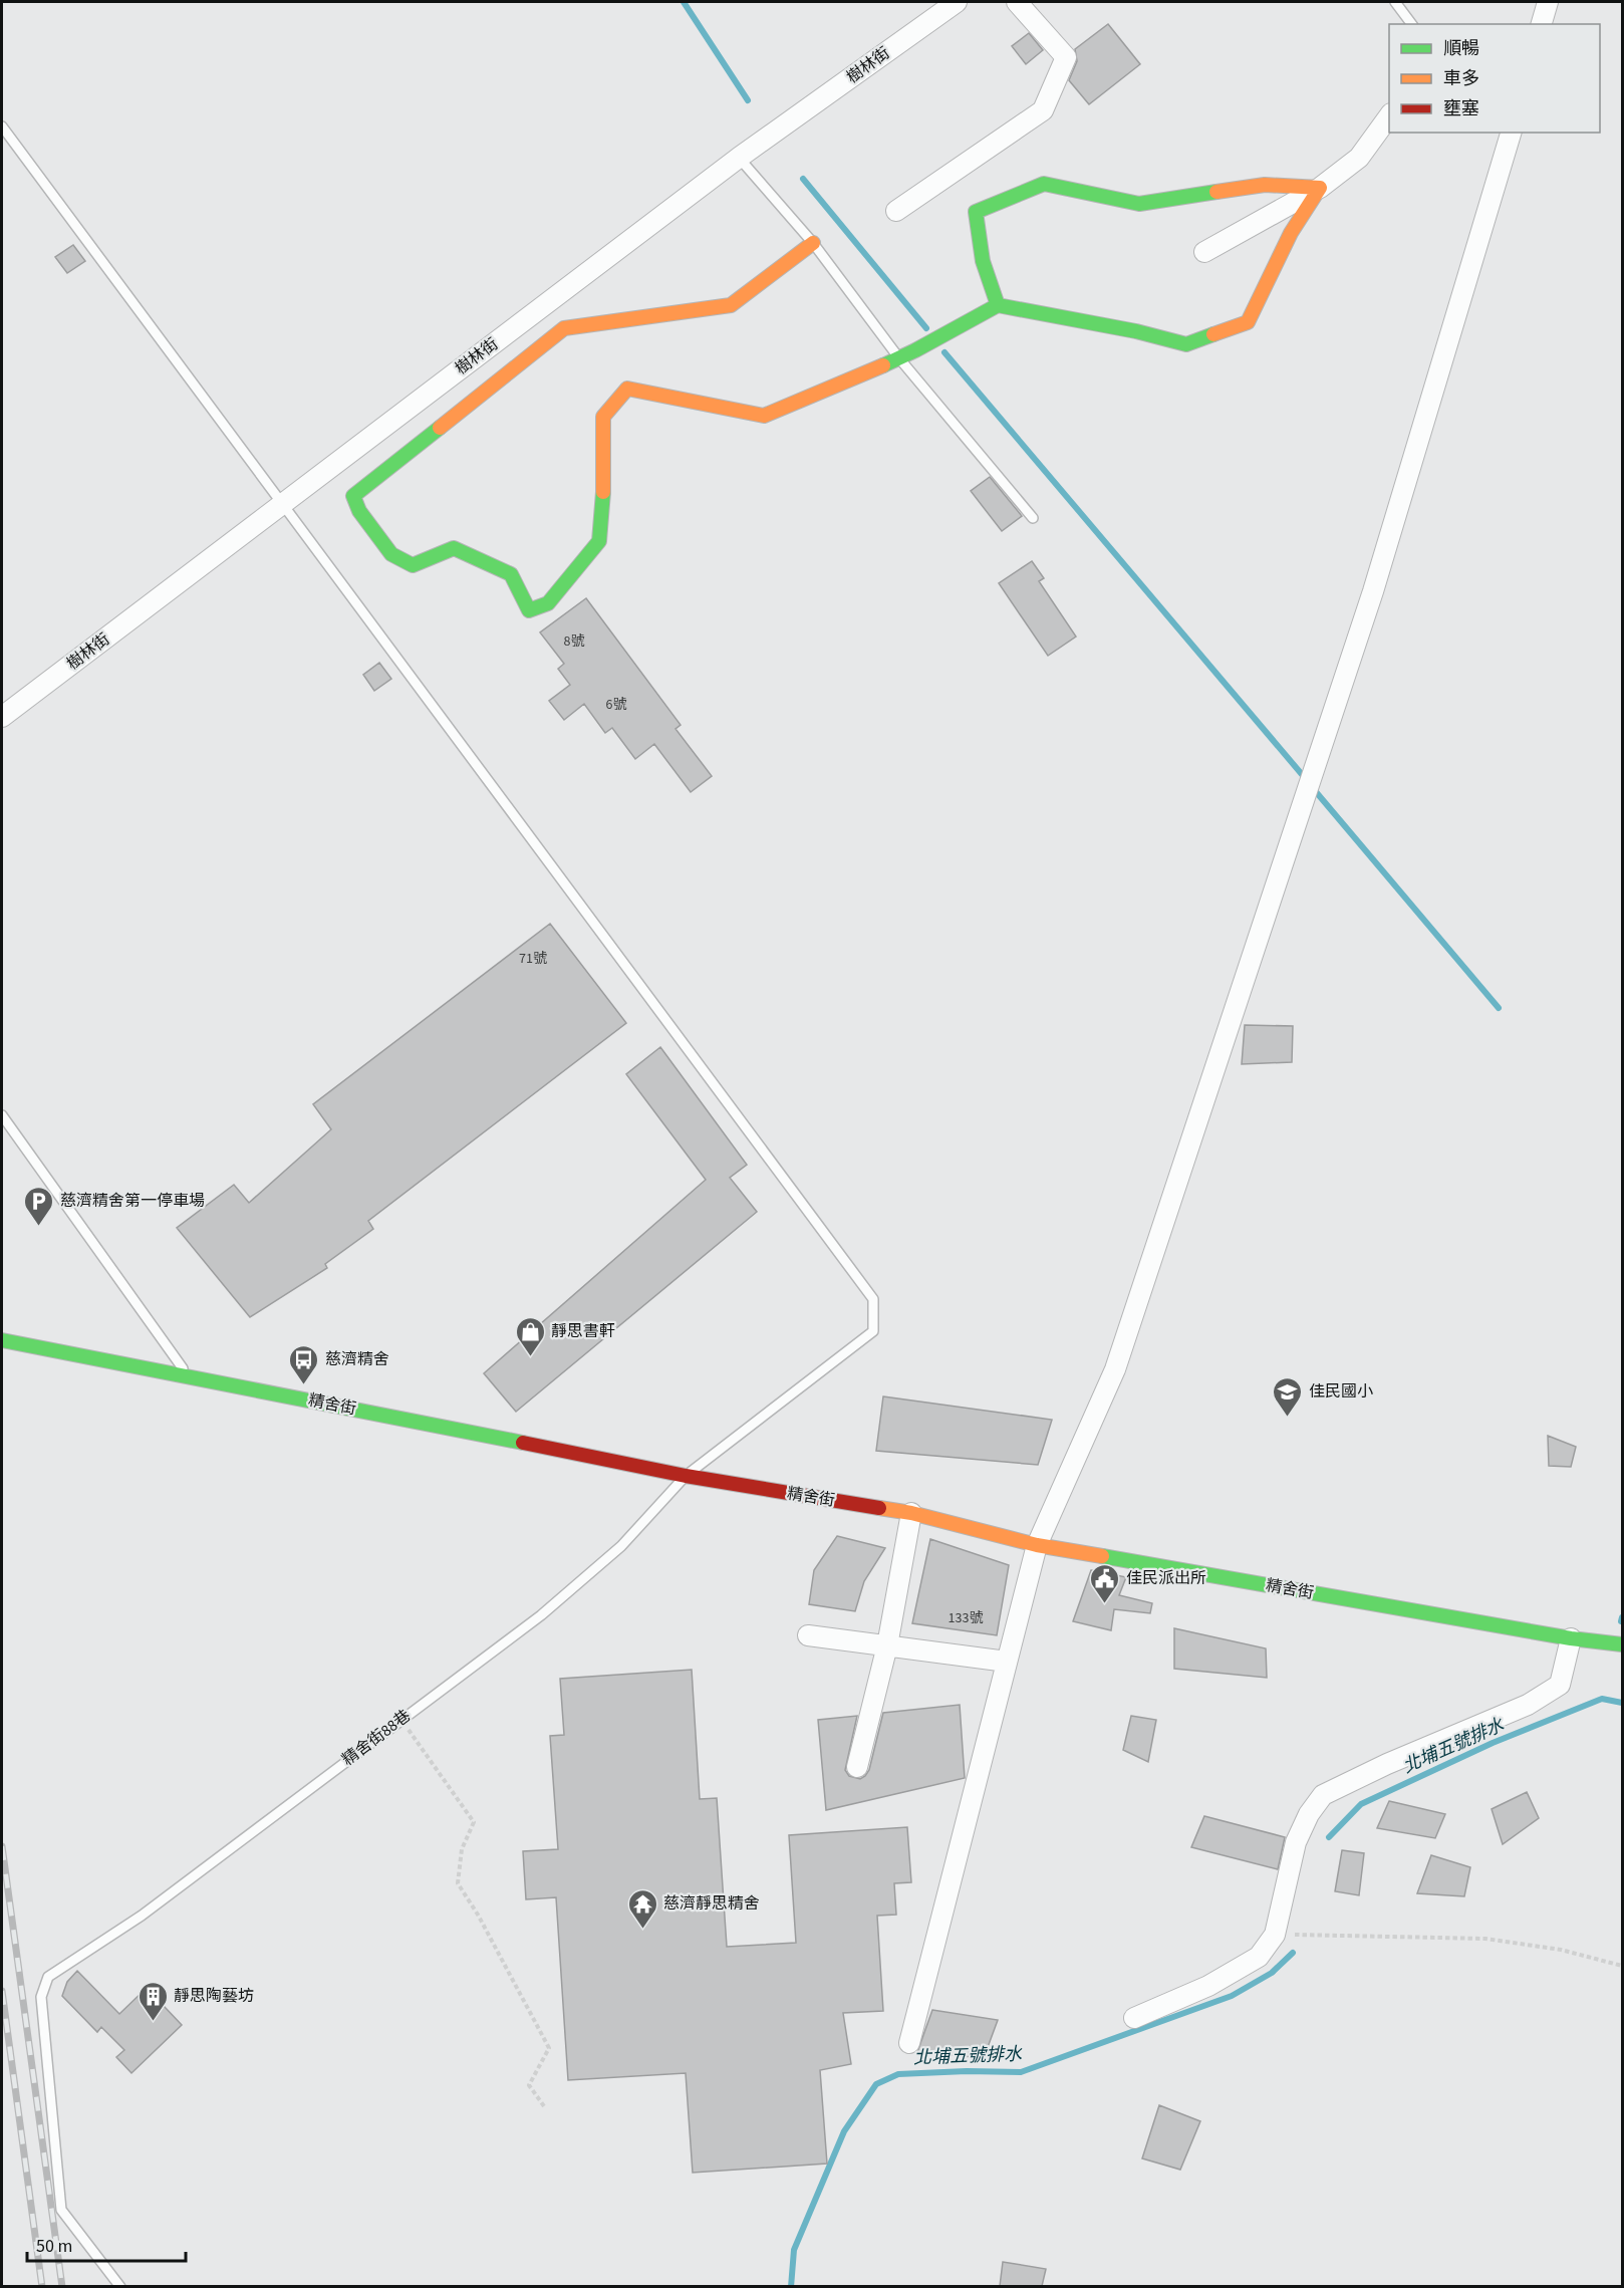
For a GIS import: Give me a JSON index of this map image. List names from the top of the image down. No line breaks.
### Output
{"streets":{"street":["樹林街","精舍街"],"lane":["精舍街88巷"]},"crossings":[["樹林街","精舍街88巷"],["精舍街","精舍街88巷"]],"water":["北埔五號排水"],"places":{"parking":["慈濟精舍第一停車場"],"shop":["靜思書軒"],"bus stop":["慈濟精舍"],"school or university":["佳民國小"],"public building":["佳民派出所"],"temple":["慈濟靜思精舍"],"building":["靜思陶藝坊"]},"house_numbers":["8號","6號","71號","133號"],"legend":["順暢","車多","壅塞"],"scale_bar":"50 m"}
